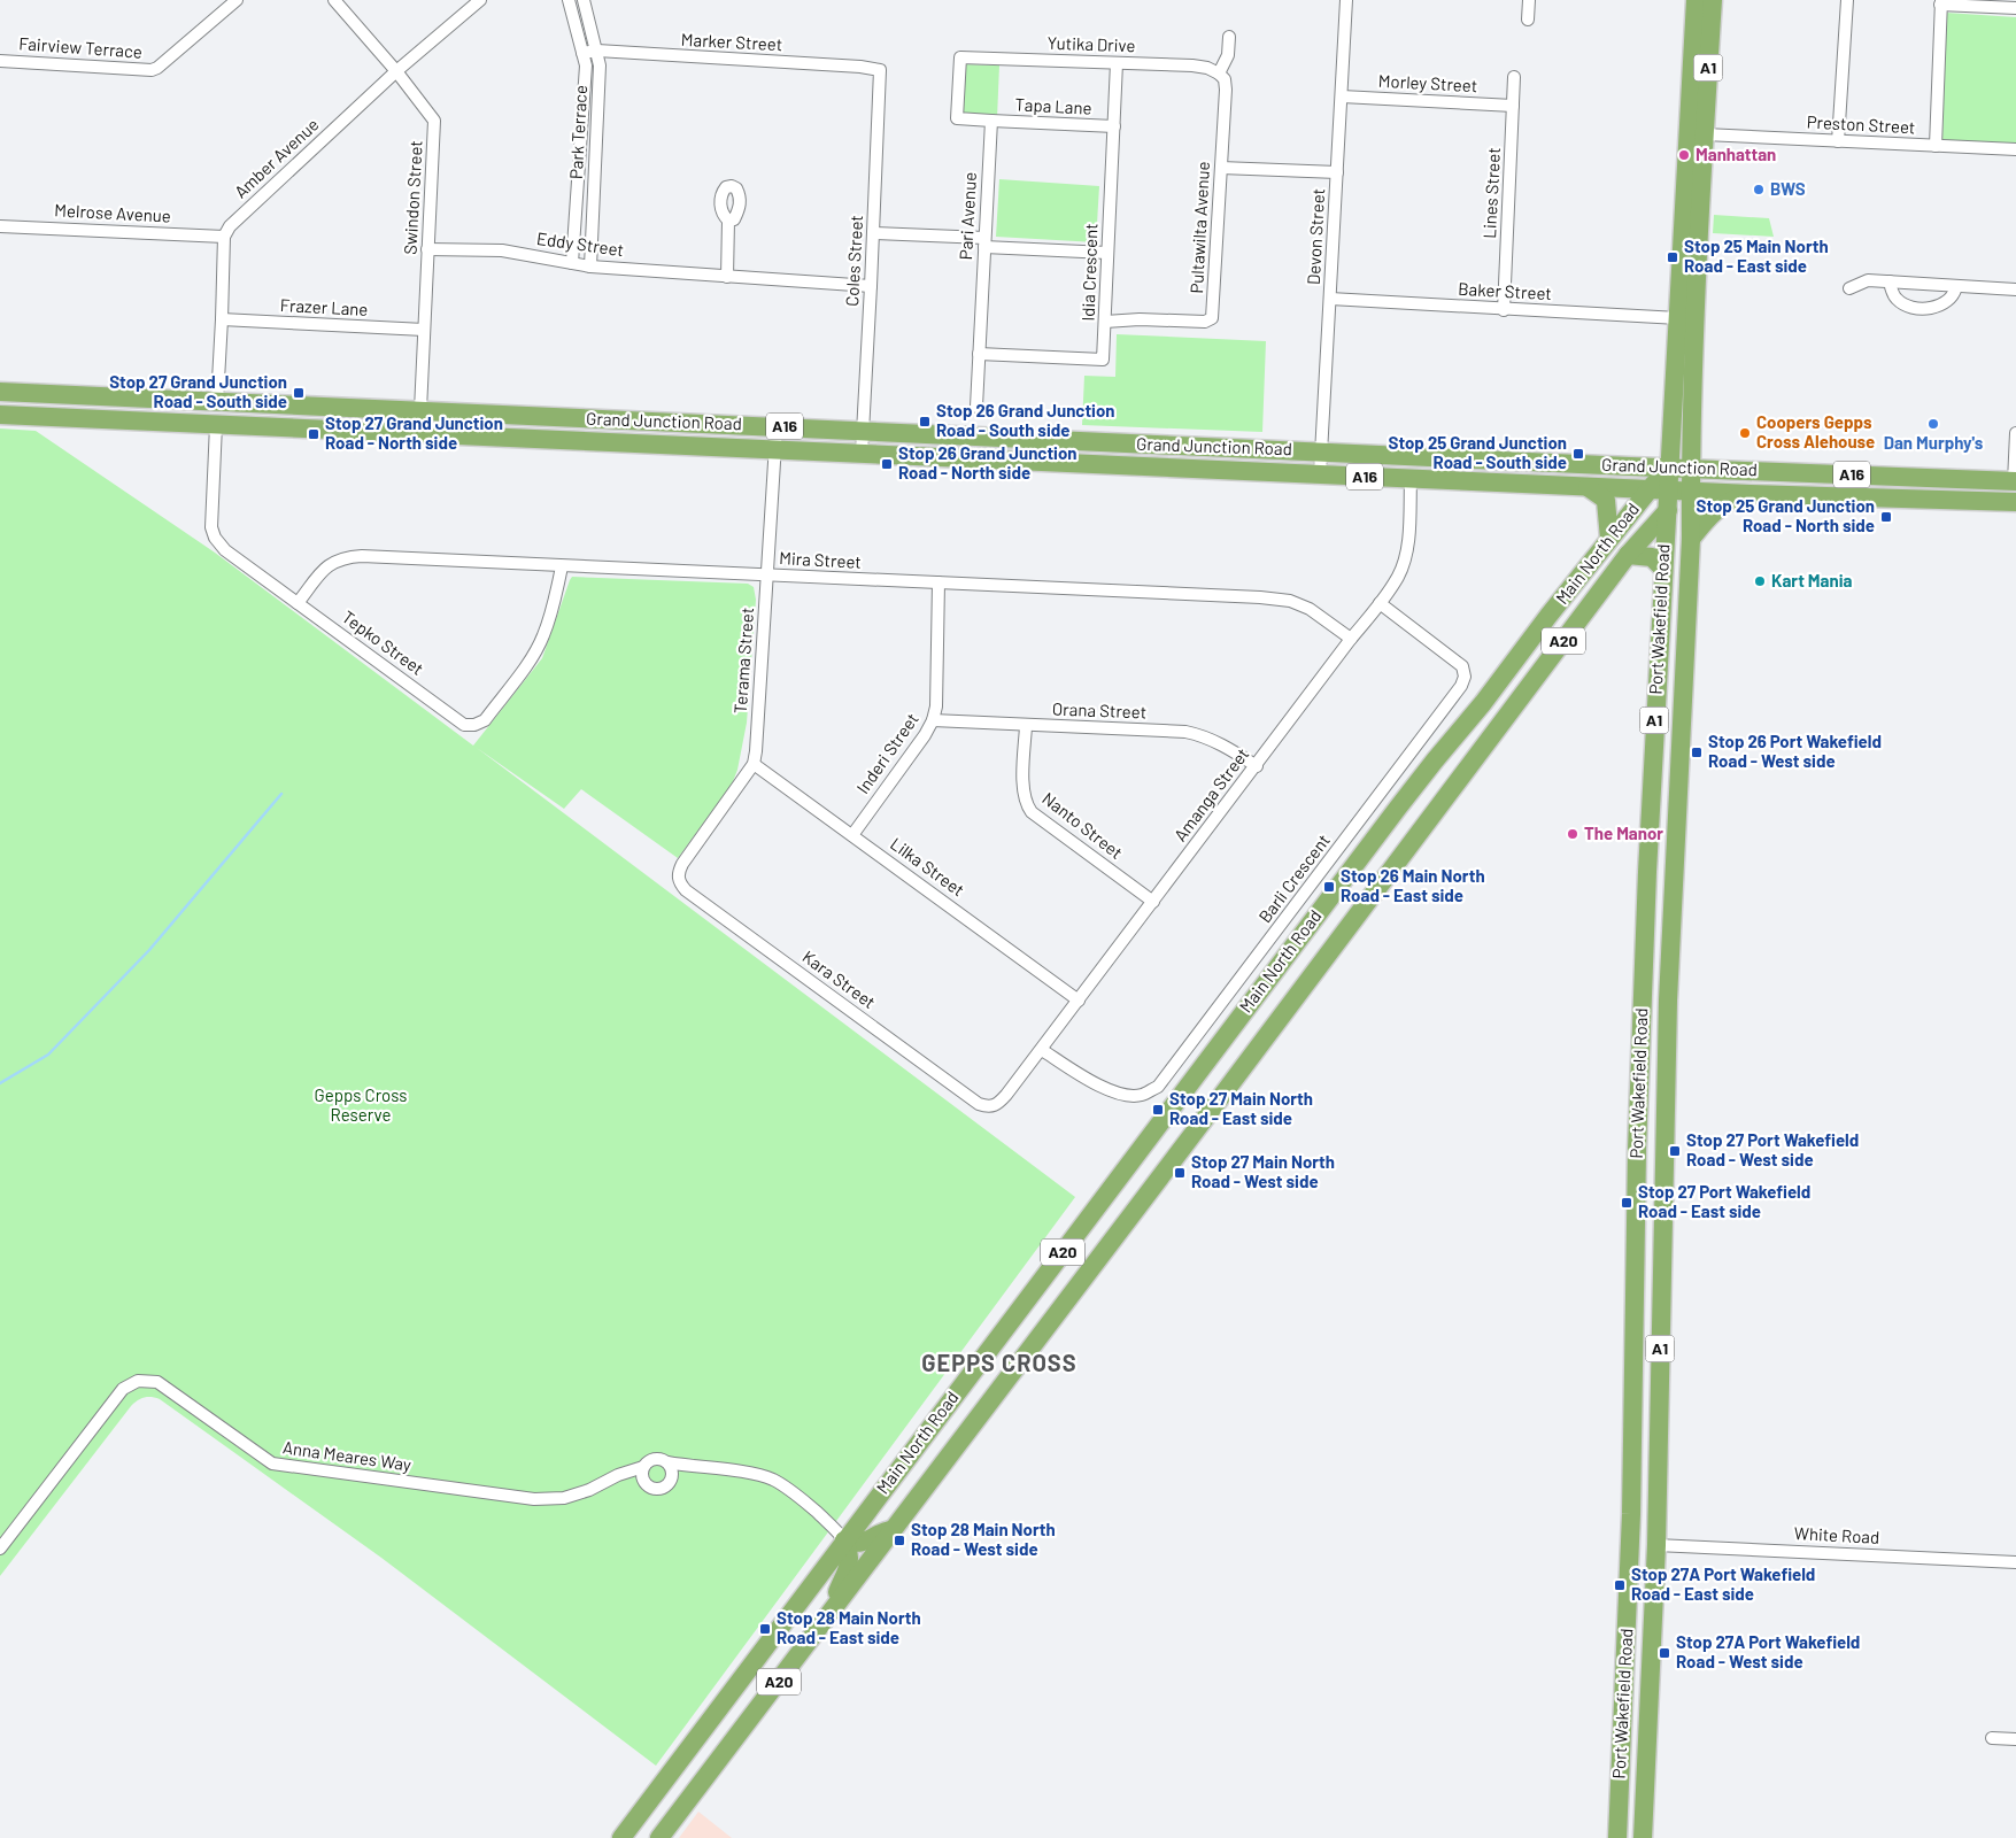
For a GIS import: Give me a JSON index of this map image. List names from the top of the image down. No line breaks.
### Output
{"streets":{"highway":["A1","Grand Junction Road","A16","Main North Road","Port Wakefield Road","A20"],"street":["Marker Street","Yutika Drive","Fairview Terrace","Morley Street","Tapa Lane","Preston Street","Park Terrace","Amber Avenue","Lines Street","Swindon Street","Melrose Avenue","Pari Avenue","Pultawilta Avenue","Devon Street","Eddy Street","Coles Street","Idia Crescent","Baker Street","Frazer Lane","Mira Street","Tepko Street","Terama Street","Orana Street","Inderi Street","Amanga Street","Nanto Street","Lilka Street","Barli Crescent","Kara Street","Anna Meares Way","White Road"]},"crossings":[["Marker Street","Park Terrace"],["Marker Street","Coles Street"],["Yutika Drive","Tapa Lane"],["Yutika Drive","Pari Avenue"],["Yutika Drive","Pultawilta Avenue"],["Yutika Drive","Idia Crescent"],["A1","Preston Street"],["A1","Baker Street"],["A1","Grand Junction Road"],["A1","Main North Road"],["A1","Port Wakefield Road"],["Morley Street","Lines Street"],["Morley Street","Devon Street"],["Tapa Lane","Pari Avenue"],["Tapa Lane","Idia Crescent"],["Park Terrace","Eddy Street"],["Amber Avenue","Swindon Street"],["Amber Avenue","Melrose Avenue"],["Lines Street","Baker Street"],["Swindon Street","Eddy Street"],["Swindon Street","Frazer Lane"],["Swindon Street","Grand Junction Road"],["Pari Avenue","Idia Crescent"],["Pultawilta Avenue","Idia Crescent"],["Devon Street","Baker Street"],["Devon Street","Grand Junction Road"],["Eddy Street","Coles Street"],["Coles Street","Grand Junction Road"],["Grand Junction Road","Main North Road"],["Grand Junction Road","Port Wakefield Road"],["Grand Junction Road","Tepko Street"],["Grand Junction Road","Terama Street"],["Grand Junction Road","Amanga Street"],["Main North Road","Port Wakefield Road"],["Mira Street","Tepko Street"],["Mira Street","Terama Street"],["Mira Street","Inderi Street"],["Mira Street","Amanga Street"],["Port Wakefield Road","White Road"],["Terama Street","Lilka Street"],["Terama Street","Kara Street"],["Orana Street","Inderi Street"],["Orana Street","Amanga Street"],["Orana Street","Nanto Street"],["Inderi Street","Lilka Street"],["Amanga Street","Nanto Street"],["Amanga Street","Lilka Street"],["Amanga Street","Barli Crescent"],["Amanga Street","Kara Street"]],"districts":["GEPPS CROSS"],"parks":["Gepps Cross Reserve"],"places":{"other":["Manhattan","BWS","Dan Murphy's","Coopers Gepps Cross Alehouse","Kart Mania","The Manor"],"transit":["Stop 25 Main North Road - East side","Stop 27 Grand Junction Road - South side","Stop 26 Grand Junction Road - South side","Stop 27 Grand Junction Road - North side","Stop 25 Grand Junction Road - South side","Stop 26 Grand Junction Road - North side","Stop 25 Grand Junction Road - North side","Stop 26 Port Wakefield Road - West side","Stop 26 Main North Road - East side","Stop 27 Main North Road - East side","Stop 27 Port Wakefield Road - West side","Stop 27 Main North Road - West side","Stop 27 Port Wakefield Road - East side","Stop 28 Main North Road - West side","Stop 27A Port Wakefield Road - East side","Stop 28 Main North Road - East side","Stop 27A Port Wakefield Road - West side"]}}
